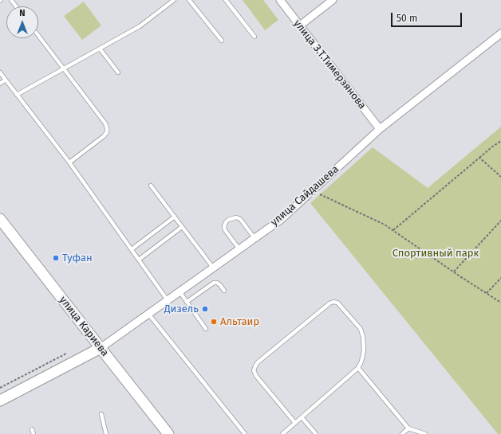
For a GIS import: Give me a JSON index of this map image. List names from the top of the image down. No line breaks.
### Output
{"streets":{"main road":["улица Кариева"],"street":["улица З.Т.Тимерзянова","улица Сайдашева"]},"crossings":[["улица З.Т.Тимерзянова","улица Сайдашева"],["улица Сайдашева","улица Кариева"]],"parks":["Спортивный парк"],"places":["Туфан","Дизель","Альтаир"],"scale_bar":"50 m","north":"top"}
